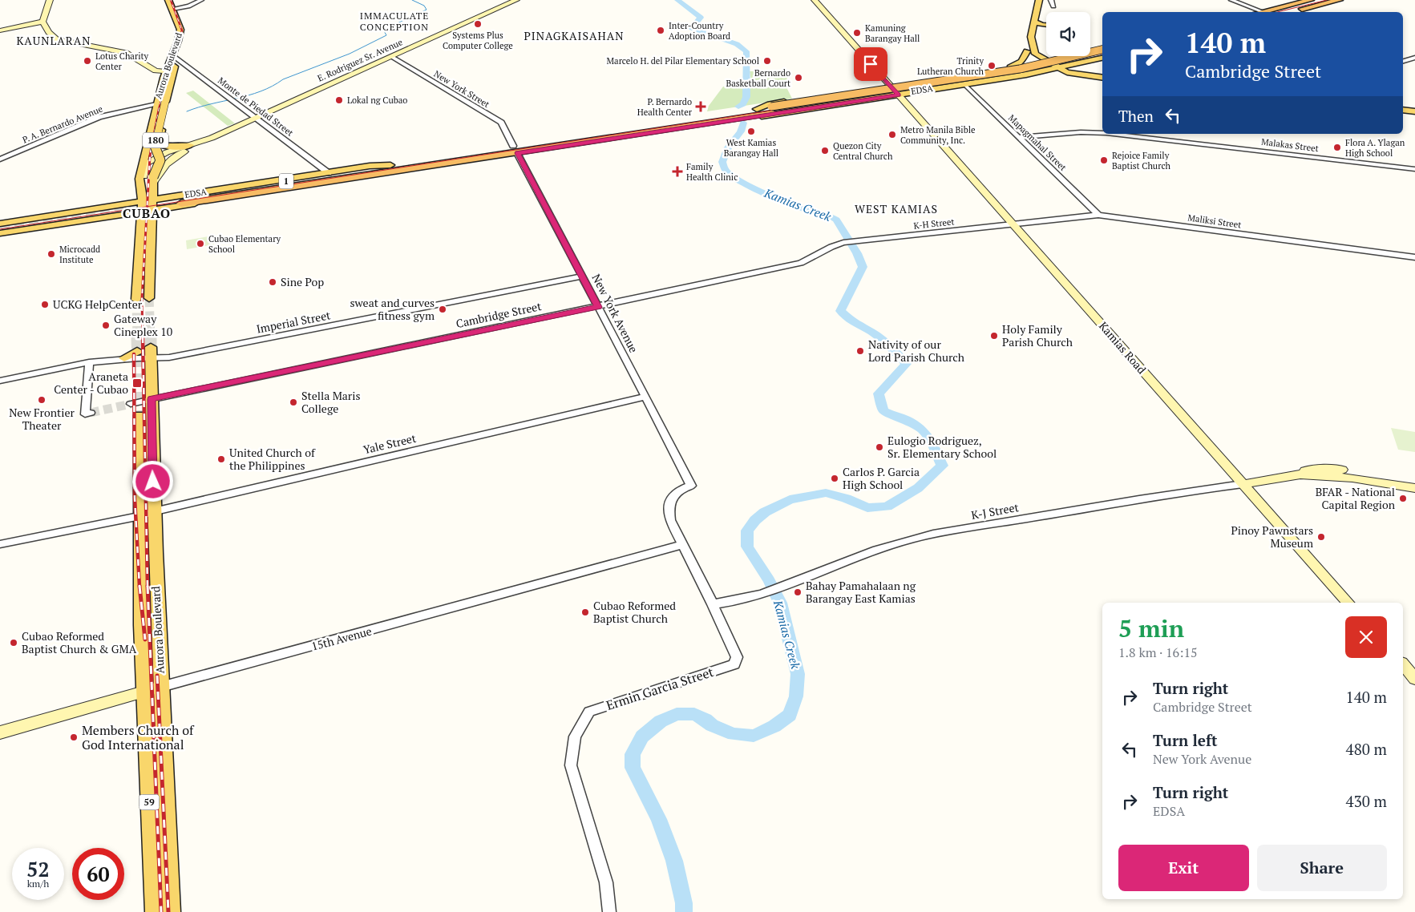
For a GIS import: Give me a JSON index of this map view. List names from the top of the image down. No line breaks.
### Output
{"streets":{"highway":["EDSA","1"],"main road":["E. Rodriguez Sr. Avenue","Aurora Boulevard","180","Kamias Road","15th Avenue","59"],"street":["New York Street","Monte de Piedad Street","P. A. Bernardo Avenue","Mapagmahal Street","Malakas Street","Maliksi Street","K-H Street","New York Avenue","Cambridge Street","Imperial Street","Yale Street","K-J Street","Ermin Garcia Street"]},"crossings":[["E. Rodriguez Sr. Avenue","Aurora Boulevard"],["E. Rodriguez Sr. Avenue","New York Street"],["E. Rodriguez Sr. Avenue","Monte de Piedad Street"],["Aurora Boulevard","EDSA"],["Aurora Boulevard","Monte de Piedad Street"],["Aurora Boulevard","P. A. Bernardo Avenue"],["Aurora Boulevard","Cambridge Street"],["Aurora Boulevard","Imperial Street"],["Aurora Boulevard","Yale Street"],["Aurora Boulevard","15th Avenue"],["New York Street","EDSA"],["New York Street","New York Avenue"],["EDSA","Monte de Piedad Street"],["EDSA","Mapagmahal Street"],["EDSA","New York Avenue"],["EDSA","Kamias Road"],["Mapagmahal Street","Malakas Street"],["Mapagmahal Street","Maliksi Street"],["Maliksi Street","K-H Street"],["Maliksi Street","Kamias Road"],["K-H Street","Cambridge Street"],["K-H Street","Kamias Road"],["New York Avenue","Cambridge Street"],["New York Avenue","Imperial Street"],["New York Avenue","Yale Street"],["New York Avenue","Ermin Garcia Street"],["Kamias Road","K-J Street"],["K-J Street","Ermin Garcia Street"],["15th Avenue","Ermin Garcia Street"]],"districts":["IMMACULATE CONCEPTION","PINAGKAISAHAN","KAUNLARAN","WEST KAMIAS","CUBAO"],"water":["Kamias Creek"],"places":{"other":["Systems Plus Computer College","Inter-Country Adoption Board","Kamuning Barangay Hall","Lotus Charity Center","Marcelo H. del Pilar Elementary School","Trinity Lutheran Church","Bernardo Basketball Court","Lokal ng Cubao","West Kamias Barangay Hall","Metro Manila Bible Community, Inc.","Flora A. Ylagan High School","Quezon City Central Church","Rejoice Family Baptist Church","Cubao Elementary School","Microcadd Institute","Sine Pop","UCKG HelpCenter","sweat and curves fitness gym","Gateway Cineplex 10","Holy Family Parish Church","Nativity of our Lord Parish Church","New Frontier Theater","Stella Maris College","Eulogio Rodriguez, Sr. Elementary School","United Church of the Philippines","Carlos P. Garcia High School","BFAR - National Capital Region","Pinoy Pawnstars Museum","Bahay Pamahalaan ng Barangay East Kamias","Cubao Reformed Baptist Church","Cubao Reformed Baptist Church & GMA","Members Church of God International"],"health":["P. Bernardo Health Center","Family Health Clinic"],"transit":["Araneta Center - Cubao"]},"page":{"turn":["140 m","Cambridge Street"],"then":"Then","heading":["5 min","1.8 km · 16:15"],"list":[{"name":"Turn right","note":"Cambridge Street","value":"140 m"},{"name":"Turn left","note":"New York Avenue","value":"480 m"},{"name":"Turn right","note":"EDSA","value":"430 m"}],"buttons":["Exit","Share"],"speed":"52 km/h","limit":"60"}}
